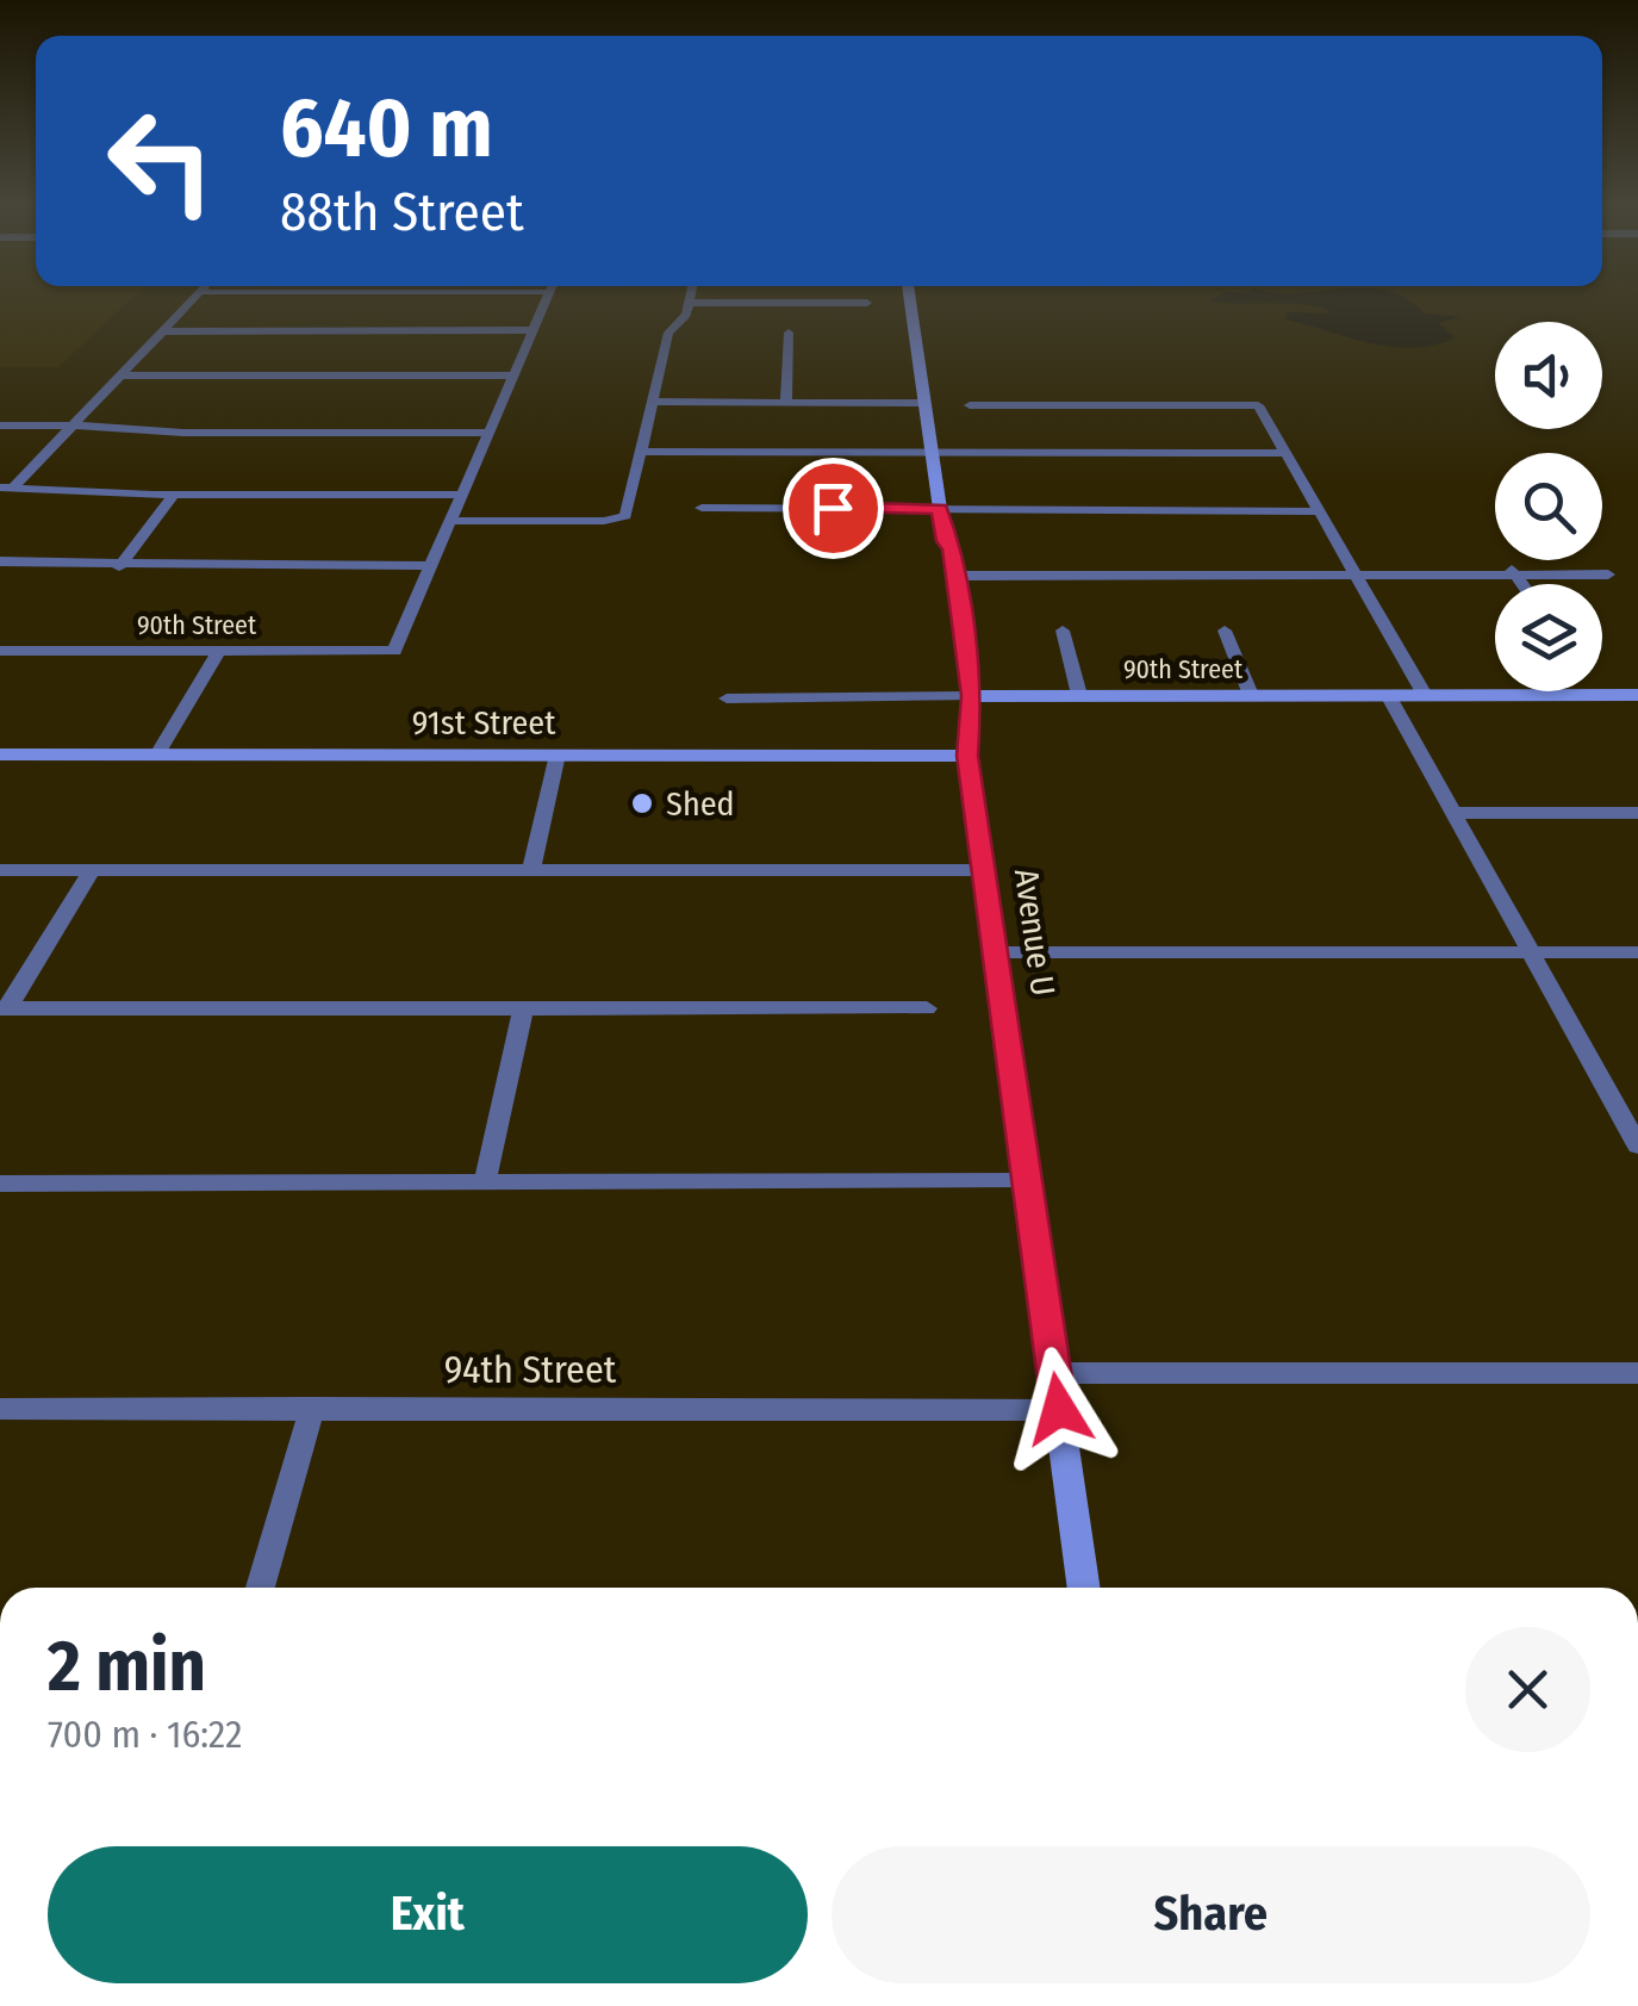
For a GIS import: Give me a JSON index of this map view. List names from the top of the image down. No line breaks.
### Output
{"streets":{"street":["90th Street","91st Street","Avenue U","94th Street"]},"crossings":[["90th Street","Avenue U"],["91st Street","Avenue U"],["Avenue U","94th Street"]],"places":["Shed"],"page":{"turn":["640 m","88th Street"],"heading":["2 min","700 m · 16:22"],"buttons":["Exit","Share"]}}
